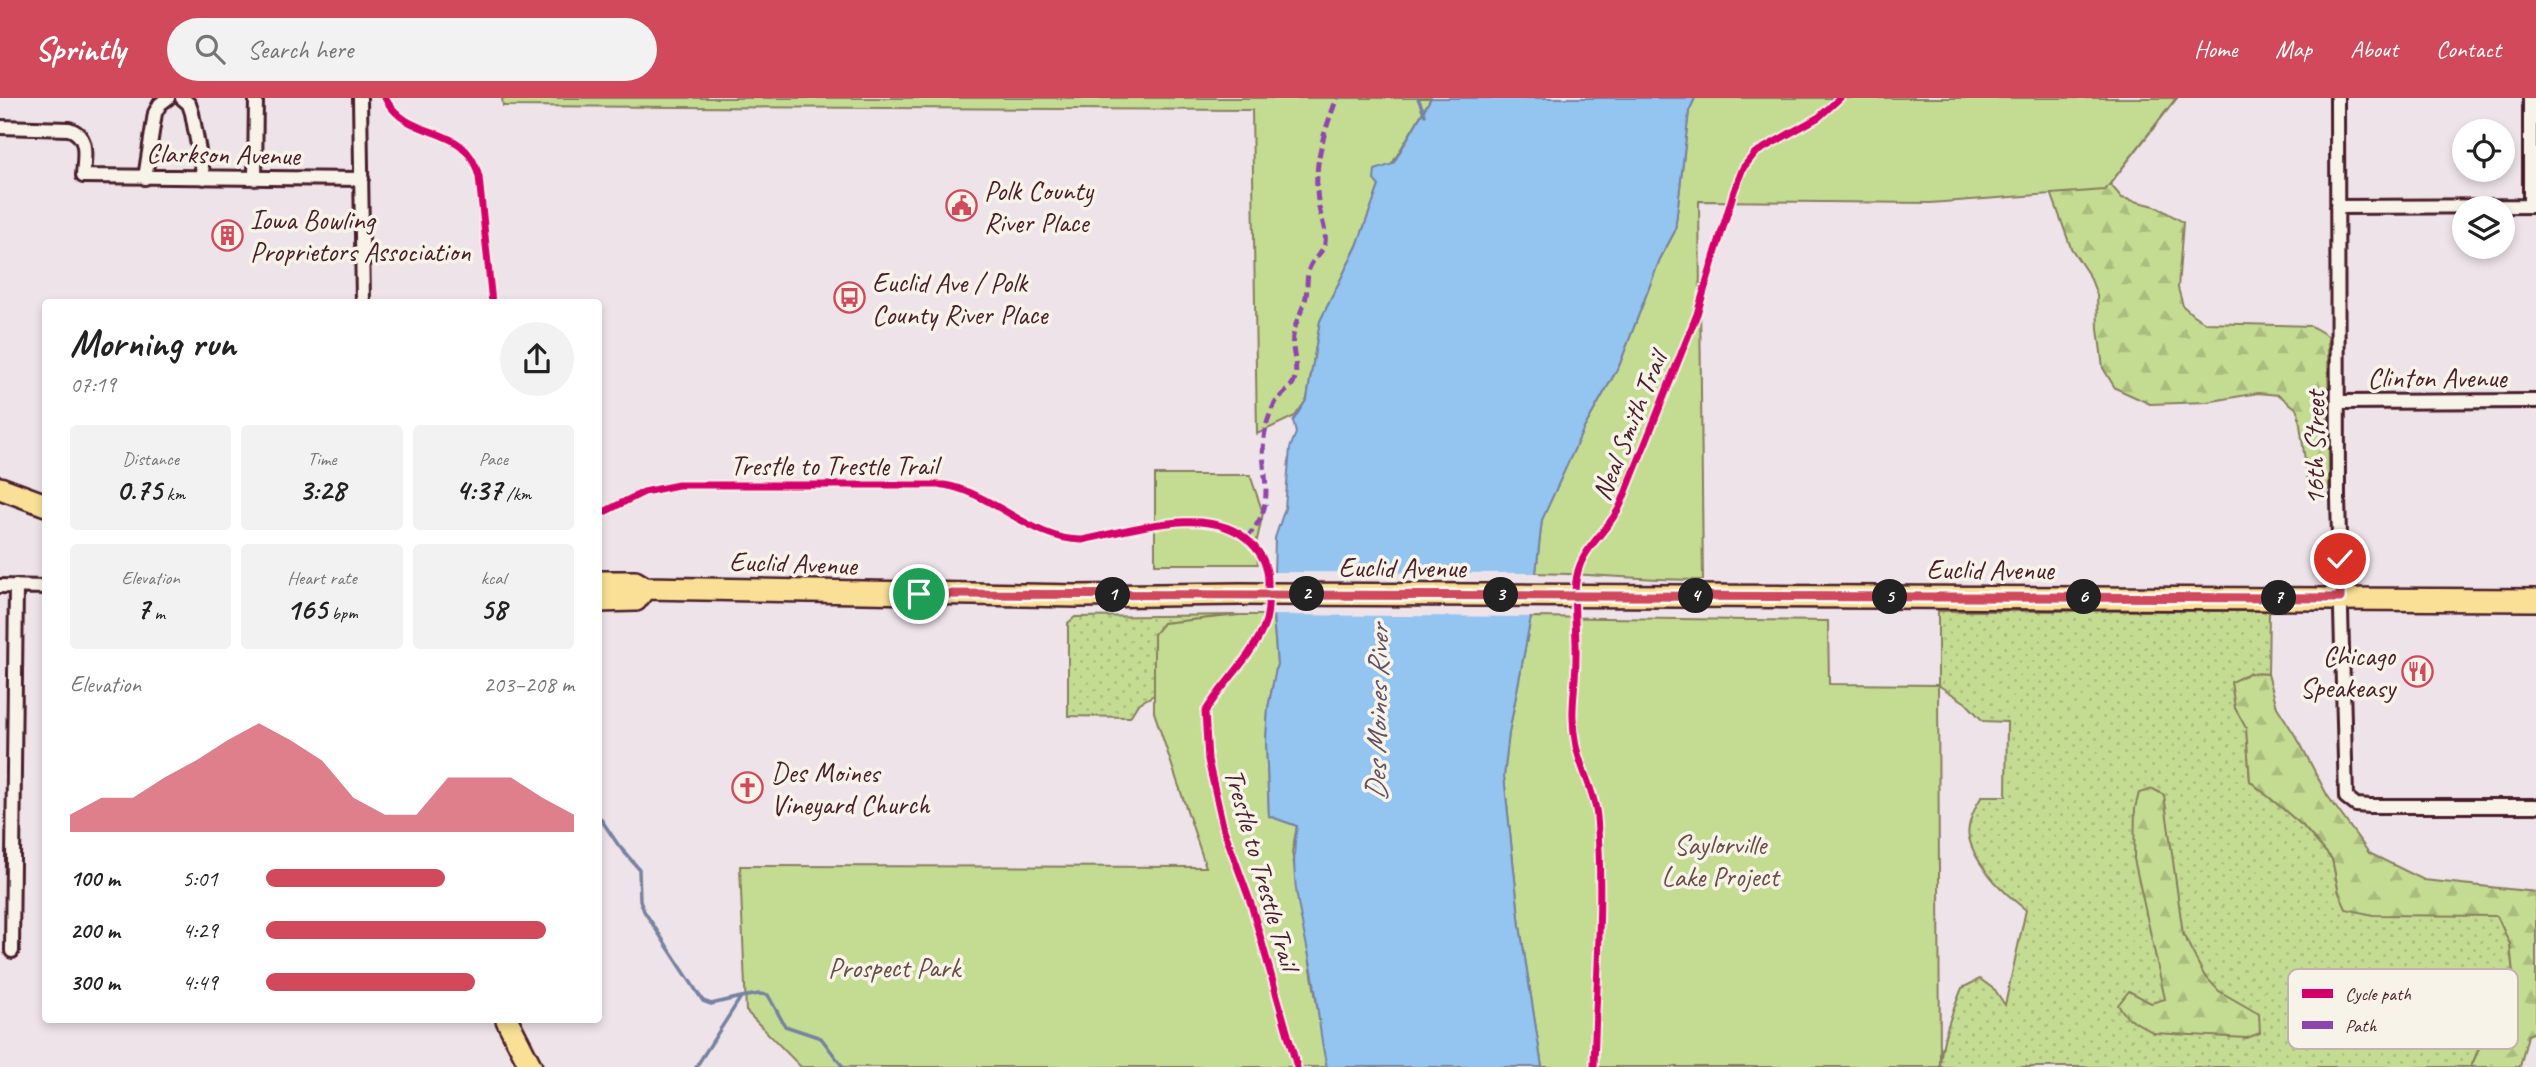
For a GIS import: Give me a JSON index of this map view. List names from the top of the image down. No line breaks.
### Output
{"streets":{"main road":["Euclid Avenue"],"street":["Clarkson Avenue","Clinton Avenue","16th Street"],"cycle path":["Neal Smith Trail","Trestle to Trestle Trail"]},"crossings":[["Clinton Avenue","16th Street"],["16th Street","Euclid Avenue"]],"water":["Des Moines River"],"parks":["Saylorville Lake Project","Prospect Park"],"places":{"public building":["Polk County River Place"],"building":["Iowa Bowling Proprietors Association"],"bus stop":["Euclid Ave / Polk County River Place"],"restaurant":["Chicago Speakeasy"],"church":["Des Moines Vineyard Church"]},"legend":["Cycle path","Path"],"page":{"header":"Sprintly","search":"Search here","nav":["Home","Map","About","Contact"],"heading":["Morning run","07:19"],"stats":[["Distance","0.75 km"],["Time","3:28"],["Pace","4:37 /km"],["Elevation","7 m"],["Heart rate","165 bpm"],["kcal","58"]],"pins":["2","1","3","4","5","6","7"],"chart":["Elevation","203–208 m"],"list":[{"name":"100 m","note":"5:01"},{"name":"200 m","note":"4:29"},{"name":"300 m","note":"4:49"}]}}
